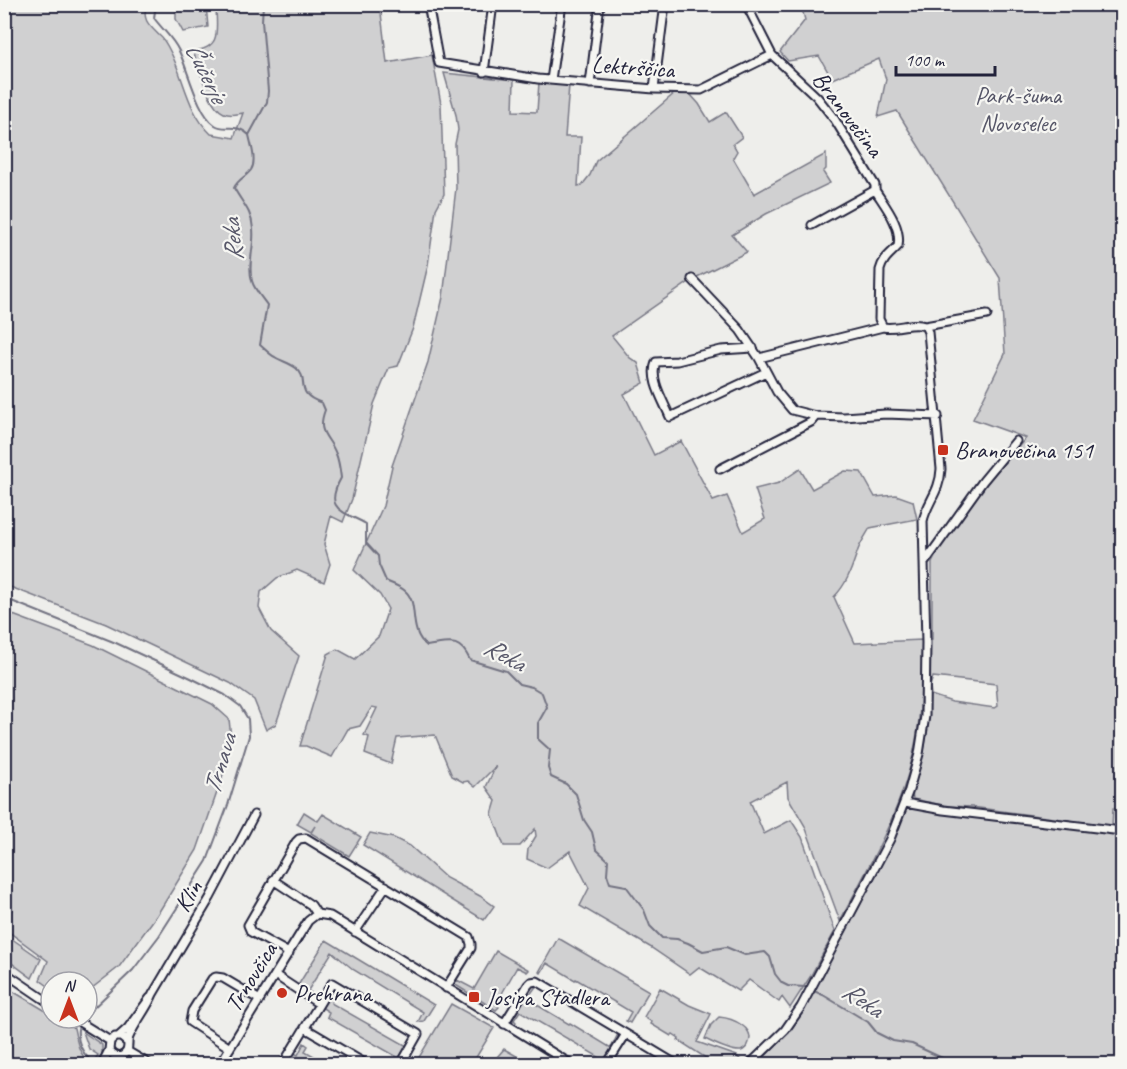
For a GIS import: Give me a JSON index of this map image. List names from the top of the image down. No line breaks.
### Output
{"streets":{"street":["Lektrščica","Branovečina","Klin","Trnovčica"]},"crossings":[["Lektrščica","Branovečina"]],"water":["Čučerje","Reka","Trnava"],"parks":["Park-šuma Novoselec"],"places":{"transit":["Branovečina 151","Josipa Stadlera"],"other":["Prehrana"]},"scale_bar":"100 m","north":"top"}
